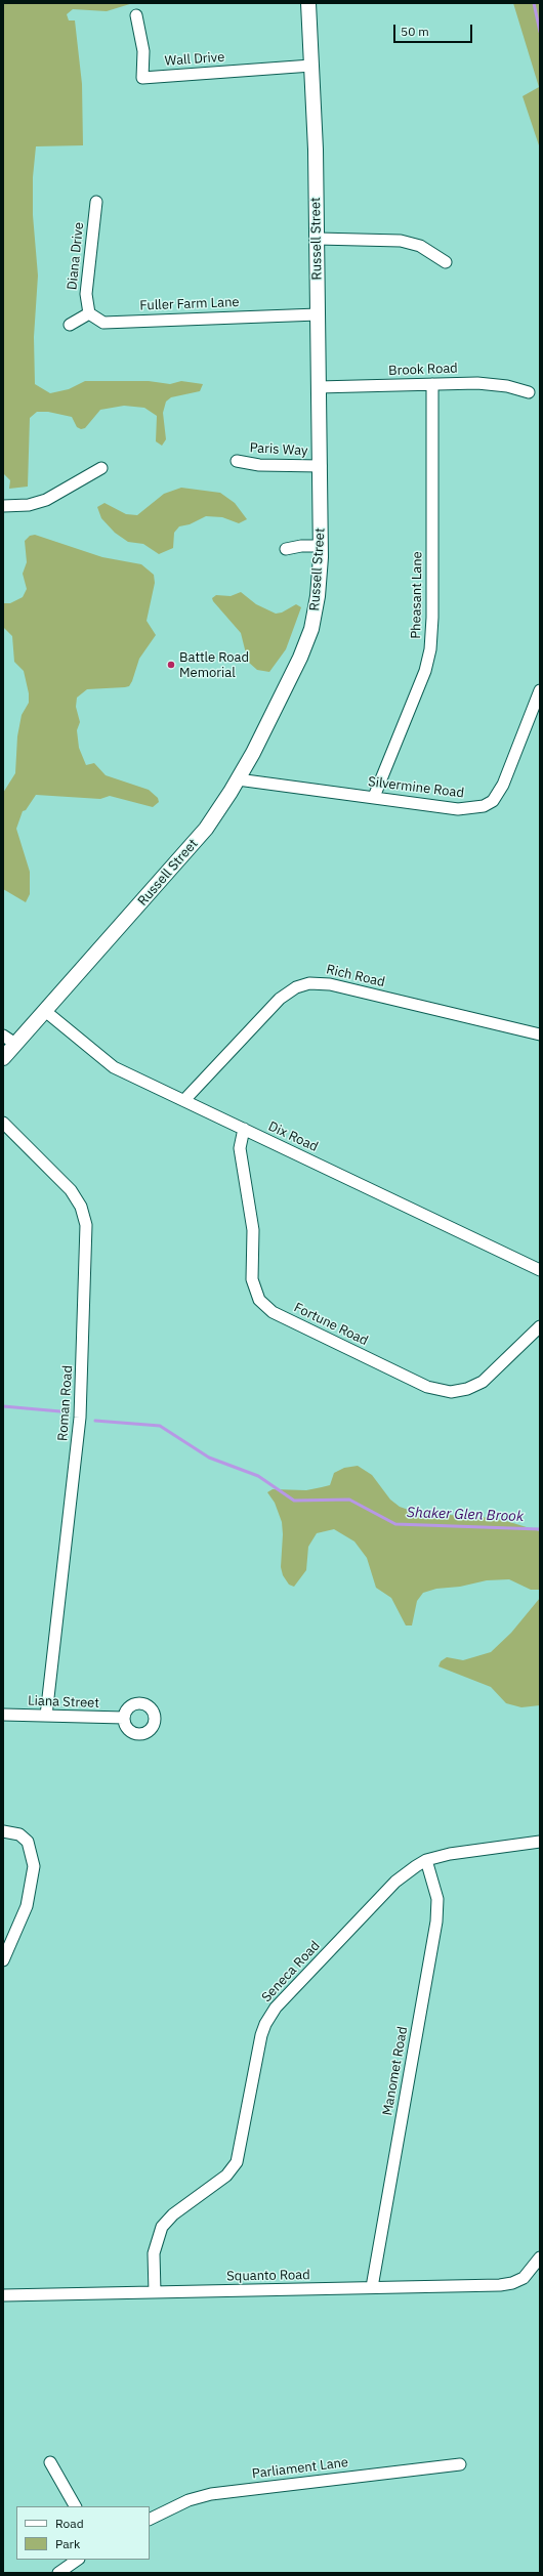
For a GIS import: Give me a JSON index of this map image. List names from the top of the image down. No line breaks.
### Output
{"streets":{"street":["Wall Drive","Russell Street","Diana Drive","Fuller Farm Lane","Brook Road","Paris Way","Pheasant Lane","Silvermine Road","Rich Road","Dix Road","Fortune Road","Roman Road","Liana Street","Seneca Road","Manomet Road","Squanto Road","Parliament Lane"]},"crossings":[["Wall Drive","Russell Street"],["Russell Street","Fuller Farm Lane"],["Russell Street","Brook Road"],["Russell Street","Paris Way"],["Russell Street","Silvermine Road"],["Russell Street","Dix Road"],["Diana Drive","Fuller Farm Lane"],["Brook Road","Pheasant Lane"],["Pheasant Lane","Silvermine Road"],["Rich Road","Dix Road"],["Dix Road","Fortune Road"],["Roman Road","Liana Street"],["Seneca Road","Manomet Road"],["Seneca Road","Squanto Road"],["Manomet Road","Squanto Road"]],"water":["Shaker Glen Brook"],"places":["Battle Road Memorial"],"legend":["Road","Park"],"scale_bar":"50 m"}
